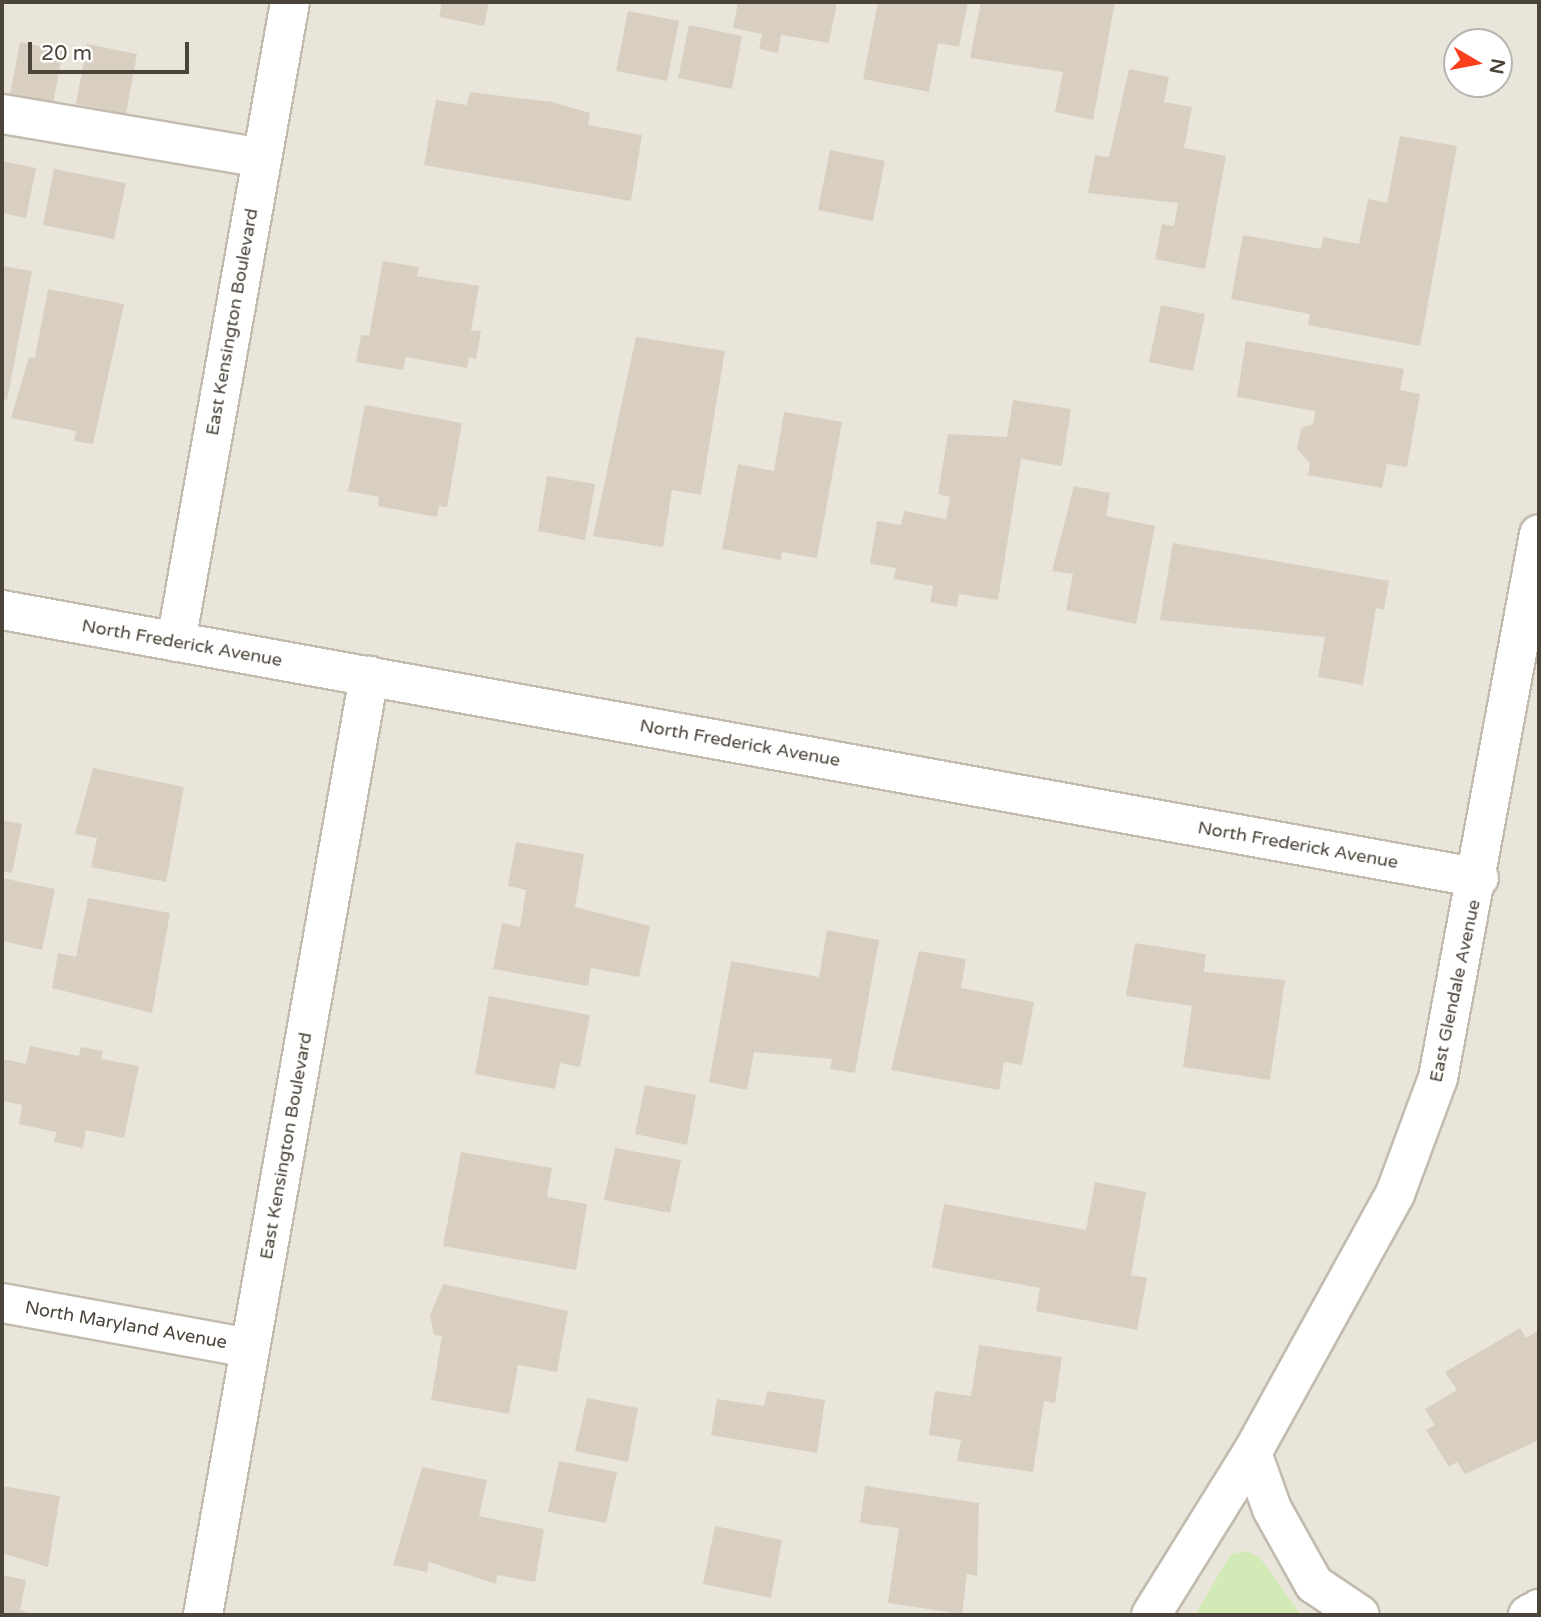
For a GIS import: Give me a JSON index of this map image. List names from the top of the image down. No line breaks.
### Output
{"streets":{"street":["East Kensington Boulevard","North Frederick Avenue","East Glendale Avenue","North Maryland Avenue"]},"crossings":[["East Kensington Boulevard","North Frederick Avenue"],["East Kensington Boulevard","North Maryland Avenue"],["North Frederick Avenue","East Glendale Avenue"]],"scale_bar":"20 m","north":"right"}
